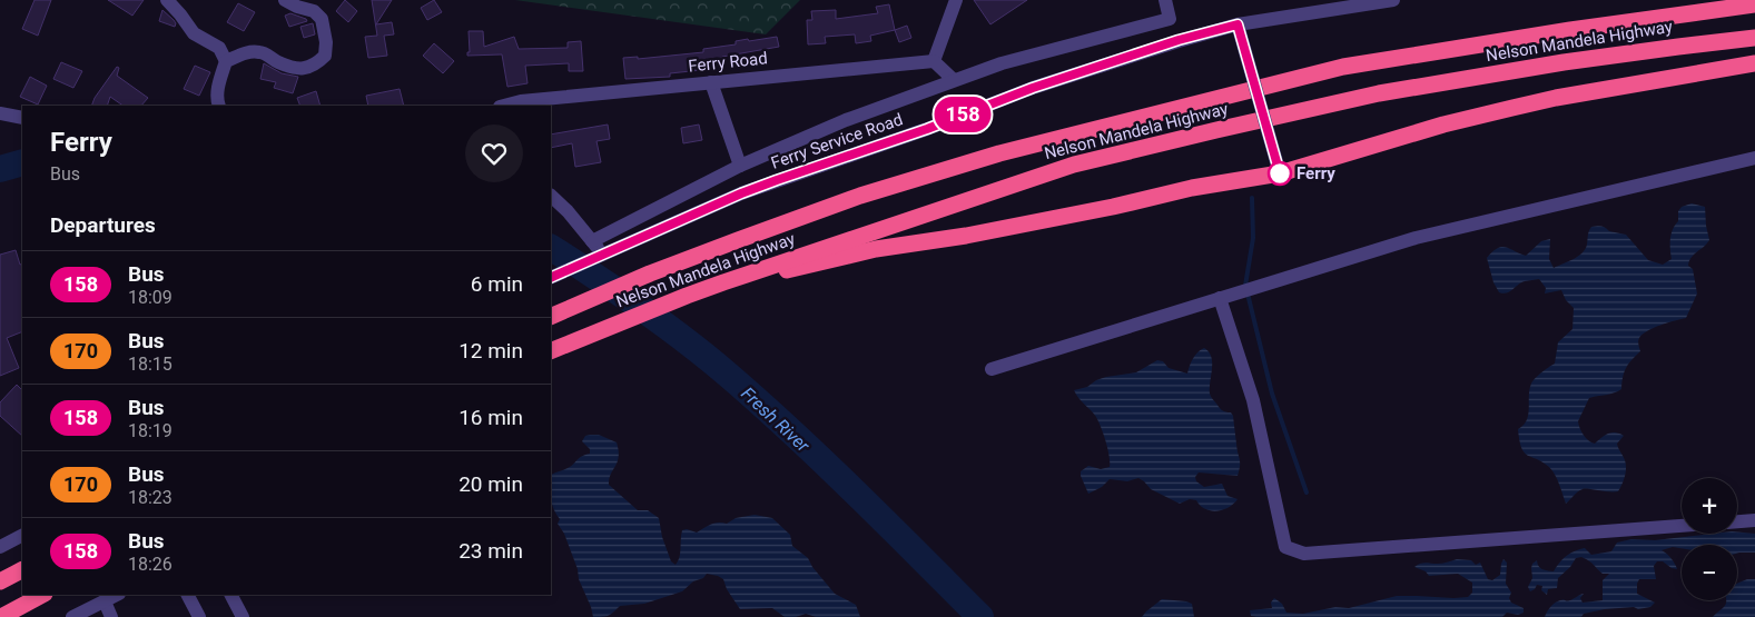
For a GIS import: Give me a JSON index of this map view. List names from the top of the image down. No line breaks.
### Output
{"streets":{"highway":["Nelson Mandela Highway"],"street":["Ferry Road","Ferry Service Road"]},"water":["Fresh River"],"places":["Ferry"],"lines":["bus line 158"],"page":{"on_map":"158","heading":[["Ferry","Bus"],"Departures"],"list":[{"mark":"158","name":"Bus","note":"18:09","value":"6 min"},{"mark":"170","name":"Bus","note":"18:15","value":"12 min"},{"mark":"158","name":"Bus","note":"18:19","value":"16 min"},{"mark":"170","name":"Bus","note":"18:23","value":"20 min"},{"mark":"158","name":"Bus","note":"18:26","value":"23 min"}],"map_buttons":["+","−"]}}
